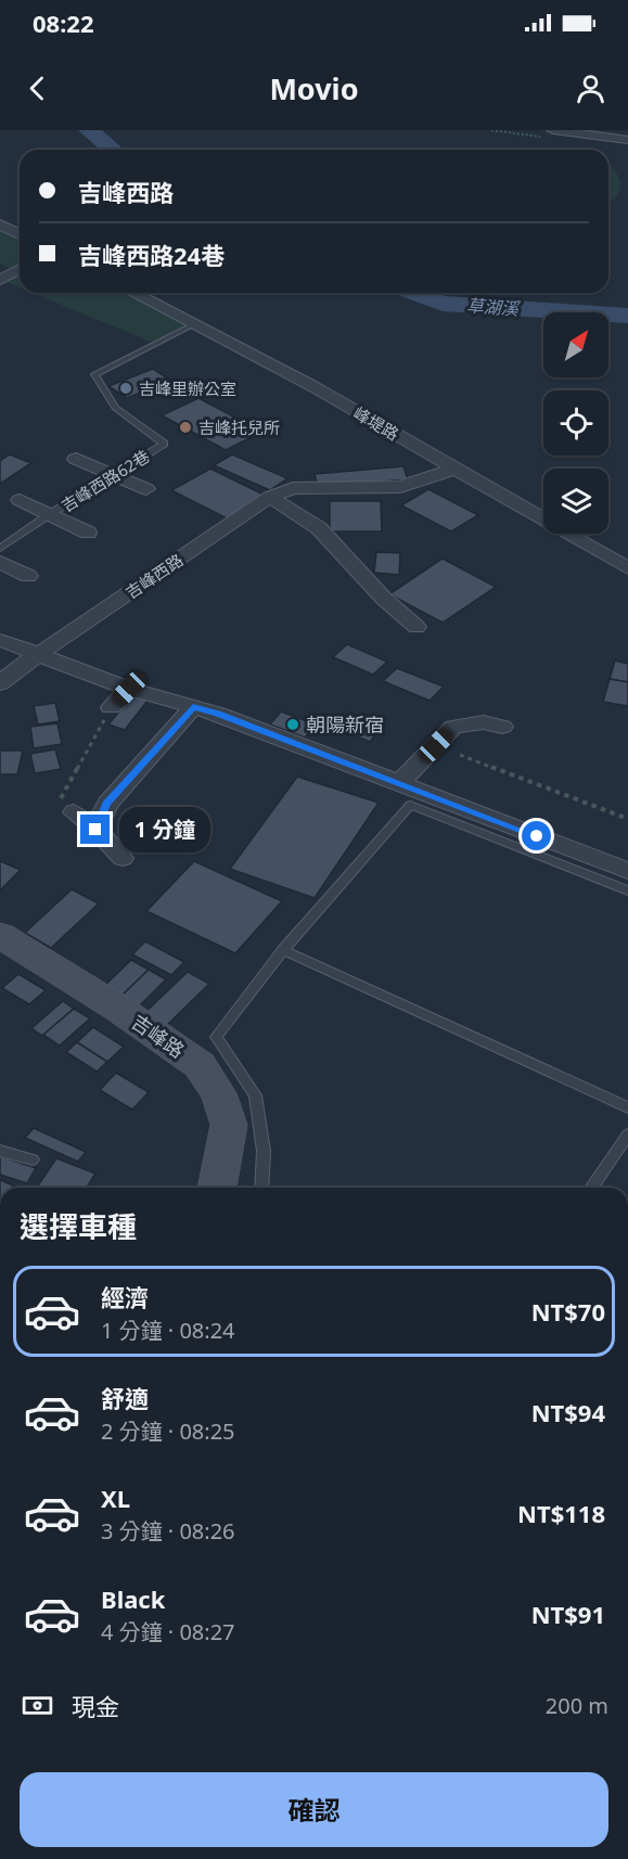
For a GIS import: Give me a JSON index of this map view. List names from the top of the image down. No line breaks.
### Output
{"streets":{"street":["峰堤路","吉峰西路","吉峰路"],"lane":["吉峰西路62巷"]},"crossings":[["峰堤路","吉峰西路62巷"],["峰堤路","吉峰西路"]],"water":["草湖溪"],"places":["吉峰里辦公室","吉峰托兒所","朝陽新宿"],"north":"top right","page":{"status":"08:22","header":"Movio","banner":["吉峰西路","吉峰西路24巷"],"bubble":"1 分鐘","heading":"選擇車種","list":[{"name":"經濟","note":"1 分鐘 · 08:24","value":"NT$70"},{"name":"舒適","note":"2 分鐘 · 08:25","value":"NT$94"},{"name":"XL","note":"3 分鐘 · 08:26","value":"NT$118"},{"name":"Black","note":"4 分鐘 · 08:27","value":"NT$91"}],"pay":["現金","200 m"],"buttons":"確認"}}
